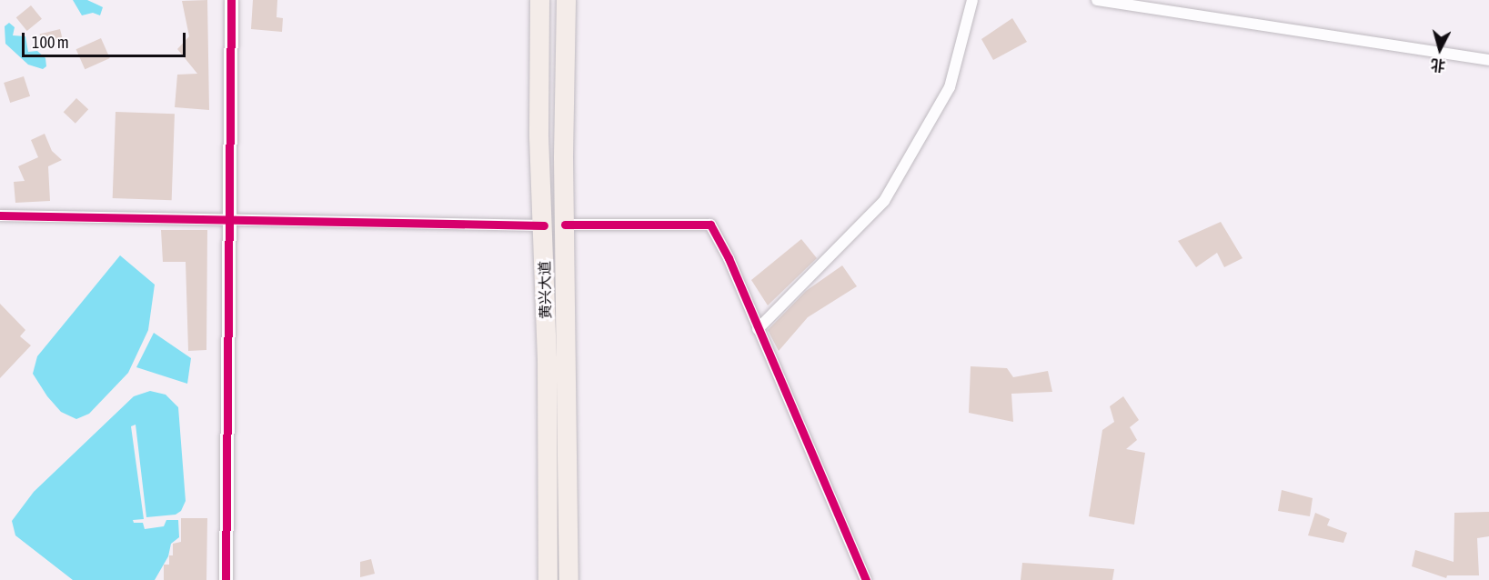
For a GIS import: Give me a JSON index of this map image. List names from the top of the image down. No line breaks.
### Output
{"streets":{"highway":["黄兴大道"]},"scale_bar":"100 m","north":"bottom"}
